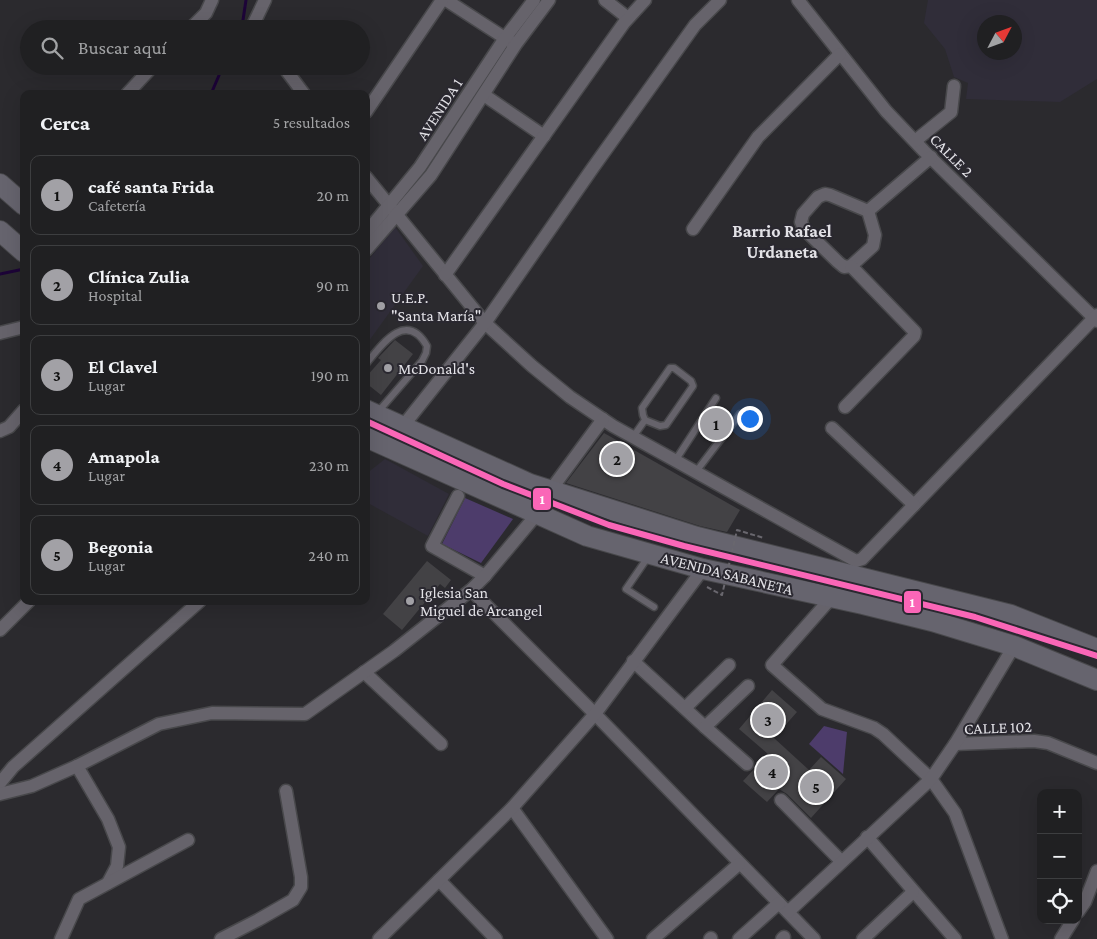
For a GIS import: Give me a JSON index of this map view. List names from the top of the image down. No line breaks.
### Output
{"streets":{"main road":["AVENIDA SABANETA"],"street":["AVENIDA 1","CALLE 2","CALLE 102"]},"districts":["Barrio Rafael Urdaneta"],"places":["U.E.P. \"Santa María\"","McDonald's","Iglesia San Miguel de Arcangel"],"lines":["rail line 1"],"north":"top right","page":{"search":"Buscar aquí","heading":["Cerca","5 resultados"],"list":[{"mark":"1","name":"café santa Frida","note":"Cafetería","value":"20 m"},{"mark":"2","name":"Clínica Zulia","note":"Hospital","value":"90 m"},{"mark":"3","name":"El Clavel","note":"Lugar","value":"190 m"},{"mark":"4","name":"Amapola","note":"Lugar","value":"230 m"},{"mark":"5","name":"Begonia","note":"Lugar","value":"240 m"}],"pins":["1","2","3","4","5"],"map_buttons":["+","−"]}}
